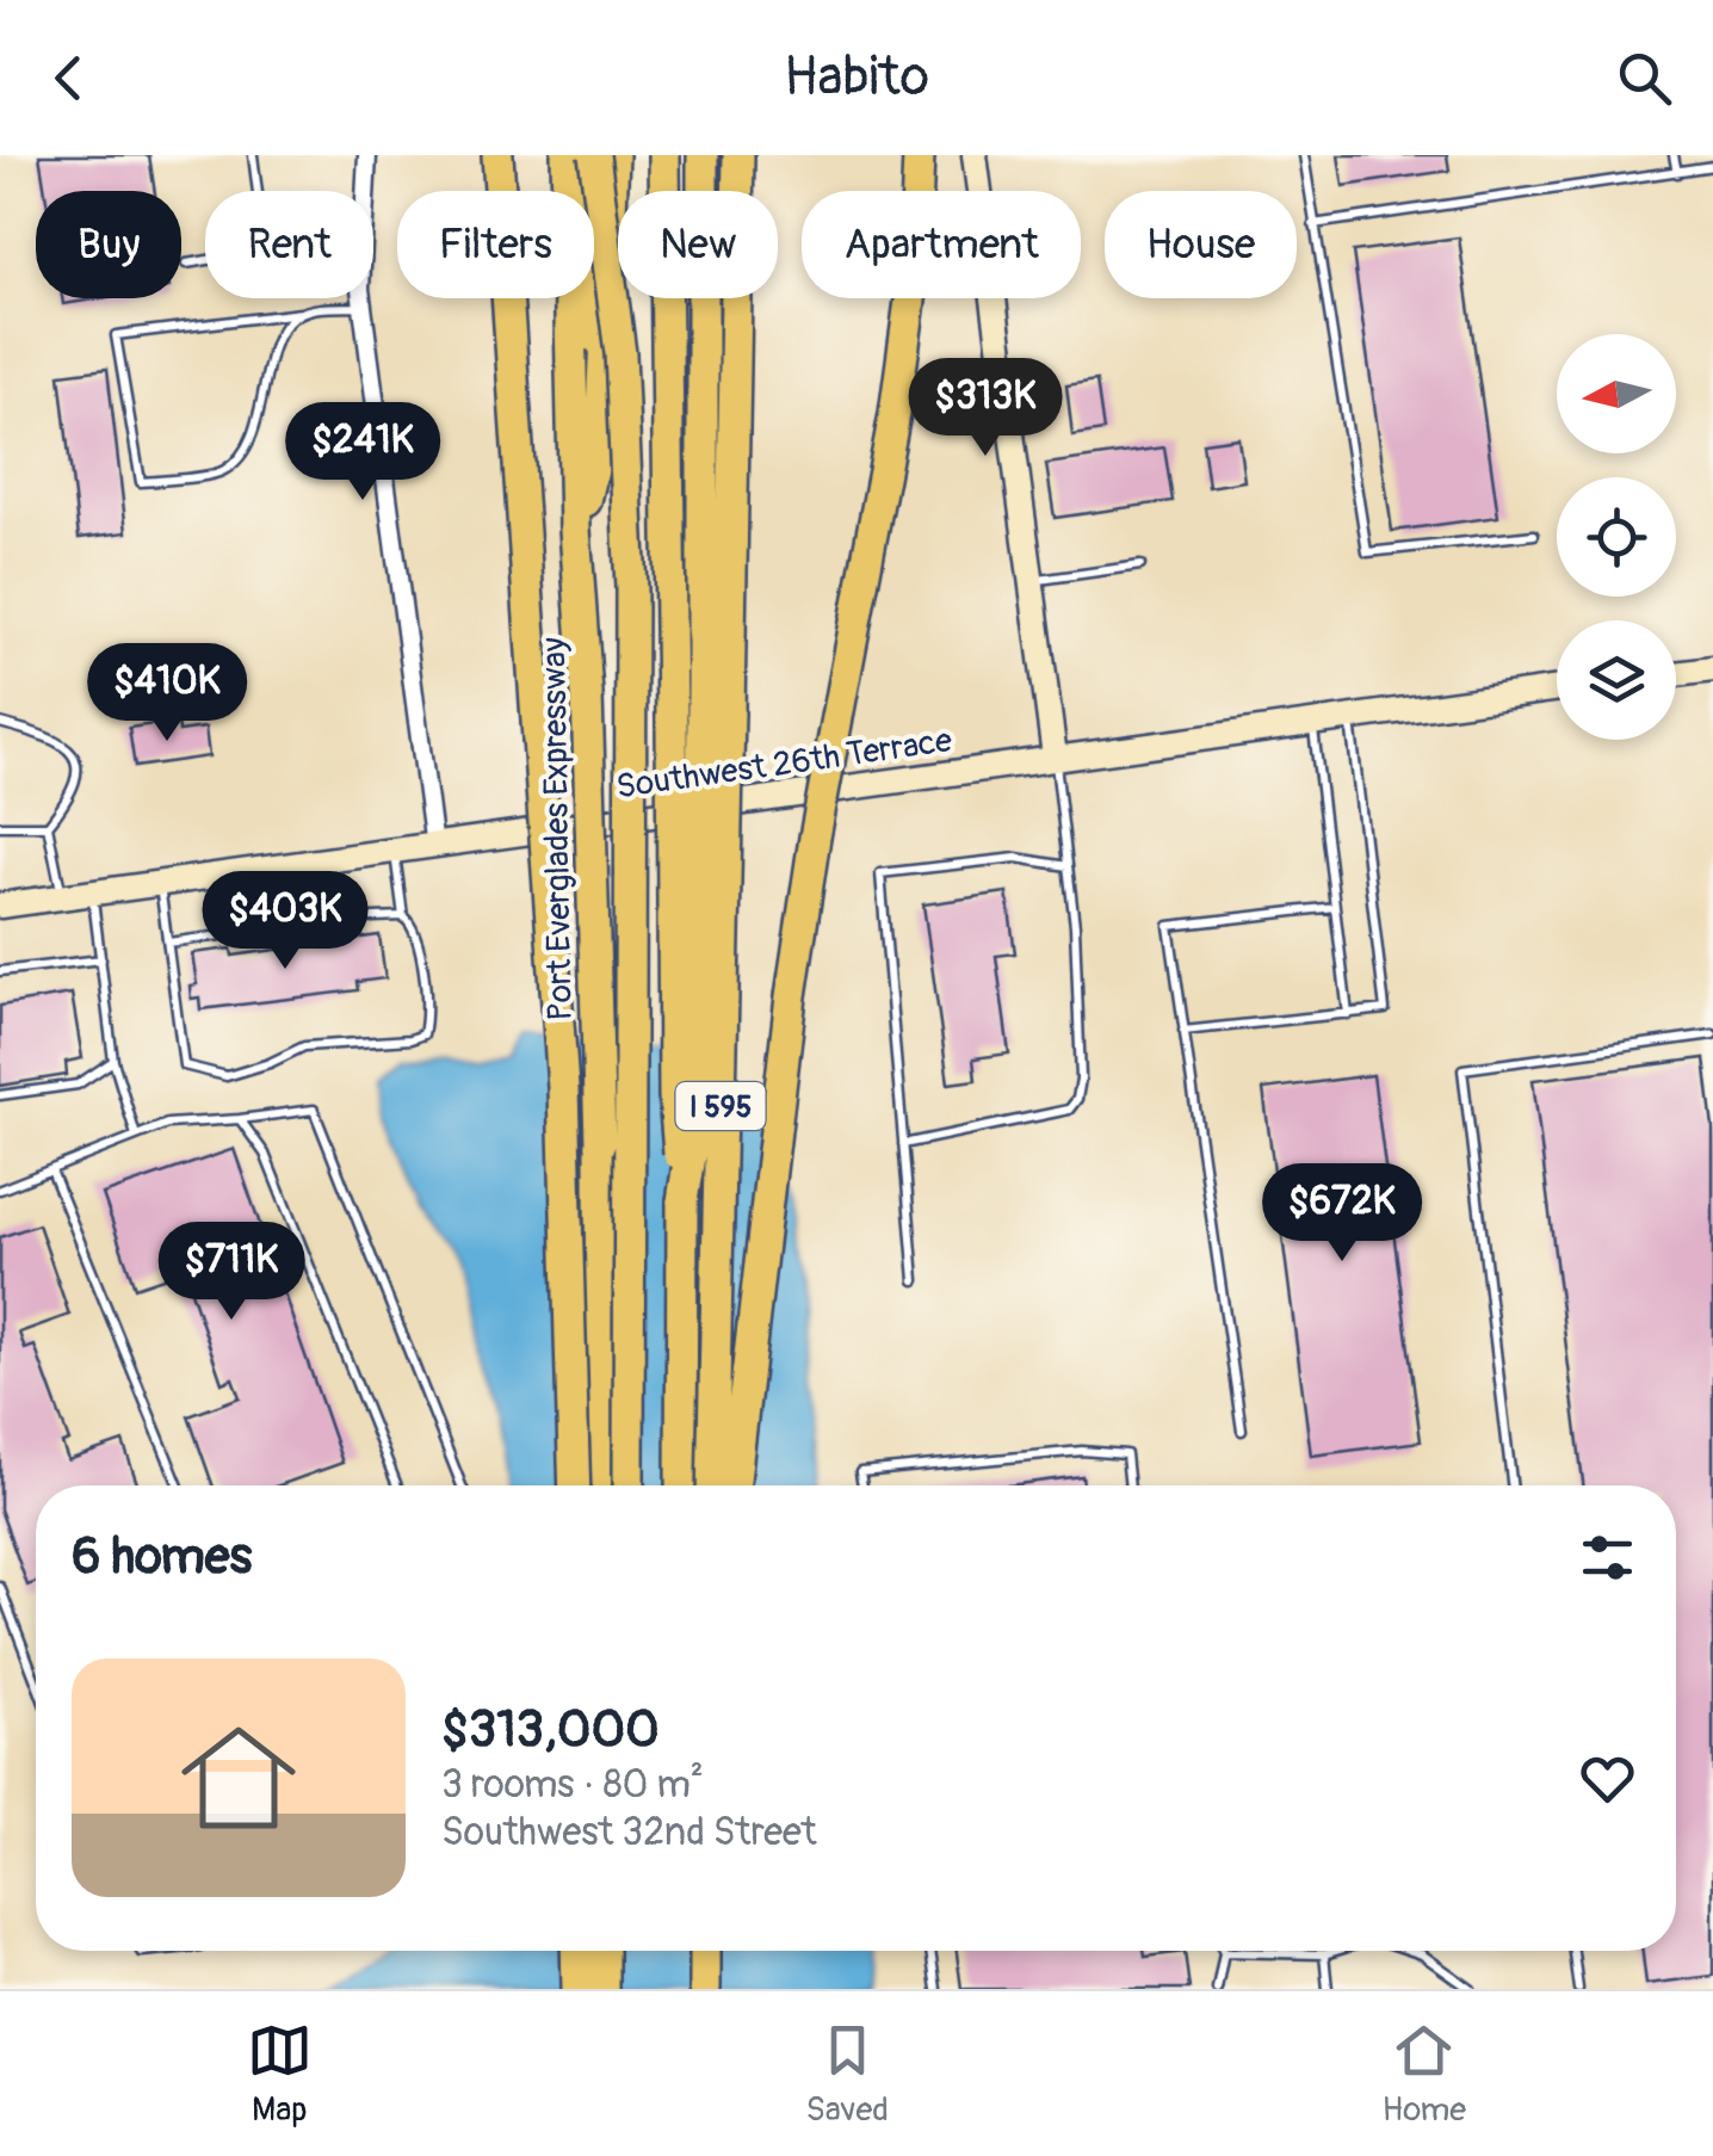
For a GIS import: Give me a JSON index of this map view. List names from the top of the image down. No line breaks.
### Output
{"streets":{"highway":["Port Everglades Expressway","I 595"],"street":["Southwest 26th Terrace"]},"north":"left","page":{"header":"Habito","chip":["Buy","Rent","Filters","New","Apartment","House"],"price":["$313K","$241K","$410K","$403K","$672K","$711K"],"heading":"6 homes","list":[{"name":"$313,000","note":"3 rooms · 80 m² · Southwest 32nd Street"}],"tabs":["Map","Saved","Home"]}}
